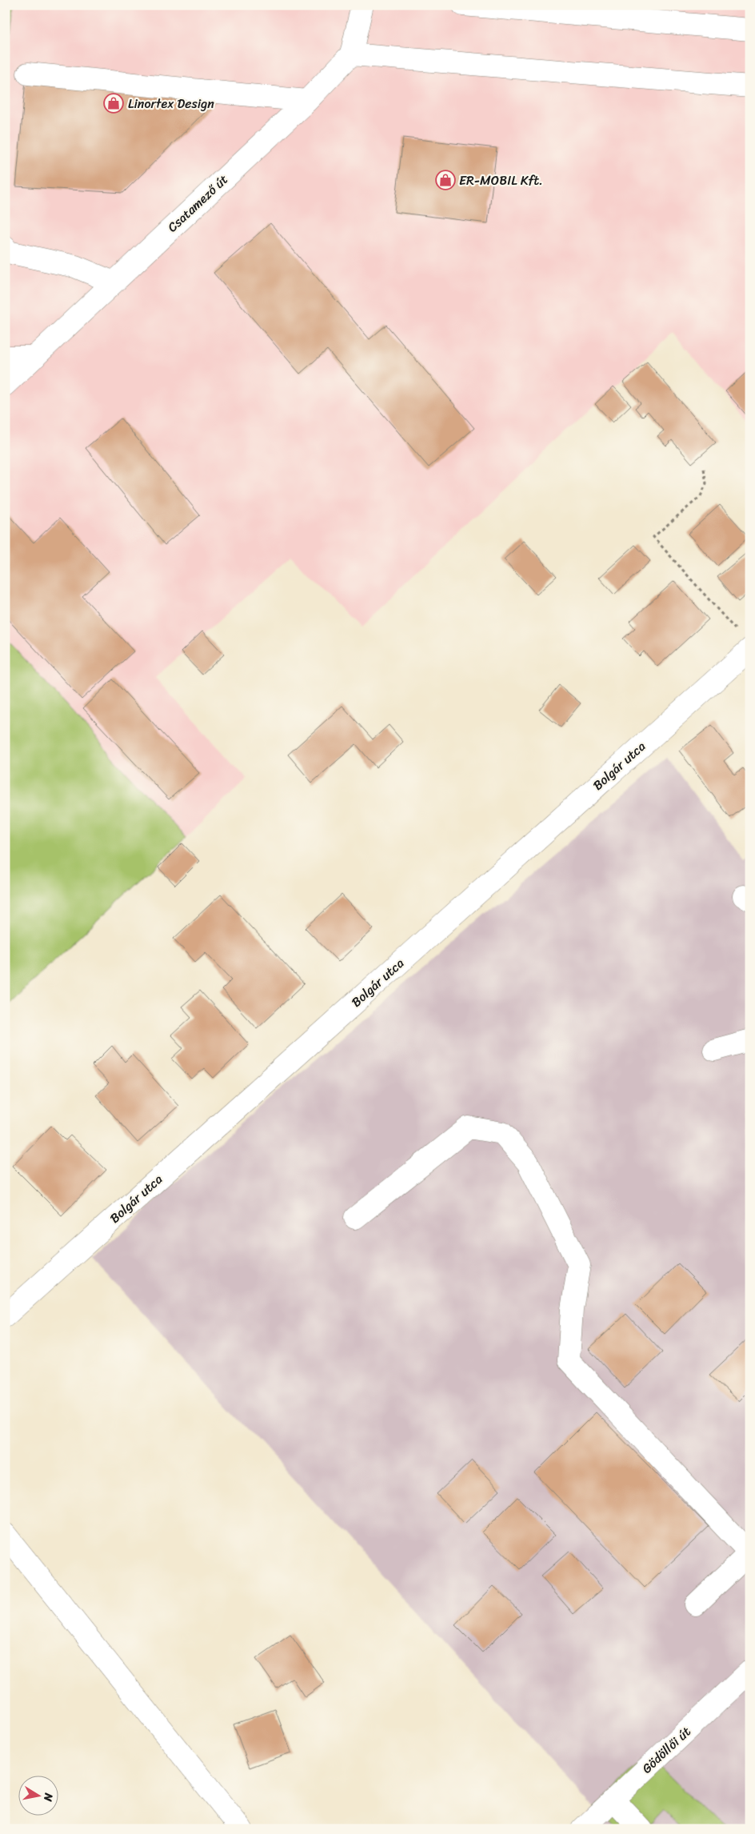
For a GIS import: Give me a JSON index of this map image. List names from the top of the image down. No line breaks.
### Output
{"streets":{"street":["Csatamező út","Bolgár utca","Gödöllői út"]},"places":{"shop":["Linortex Design","ER-MOBIL Kft."]},"north":"right"}
